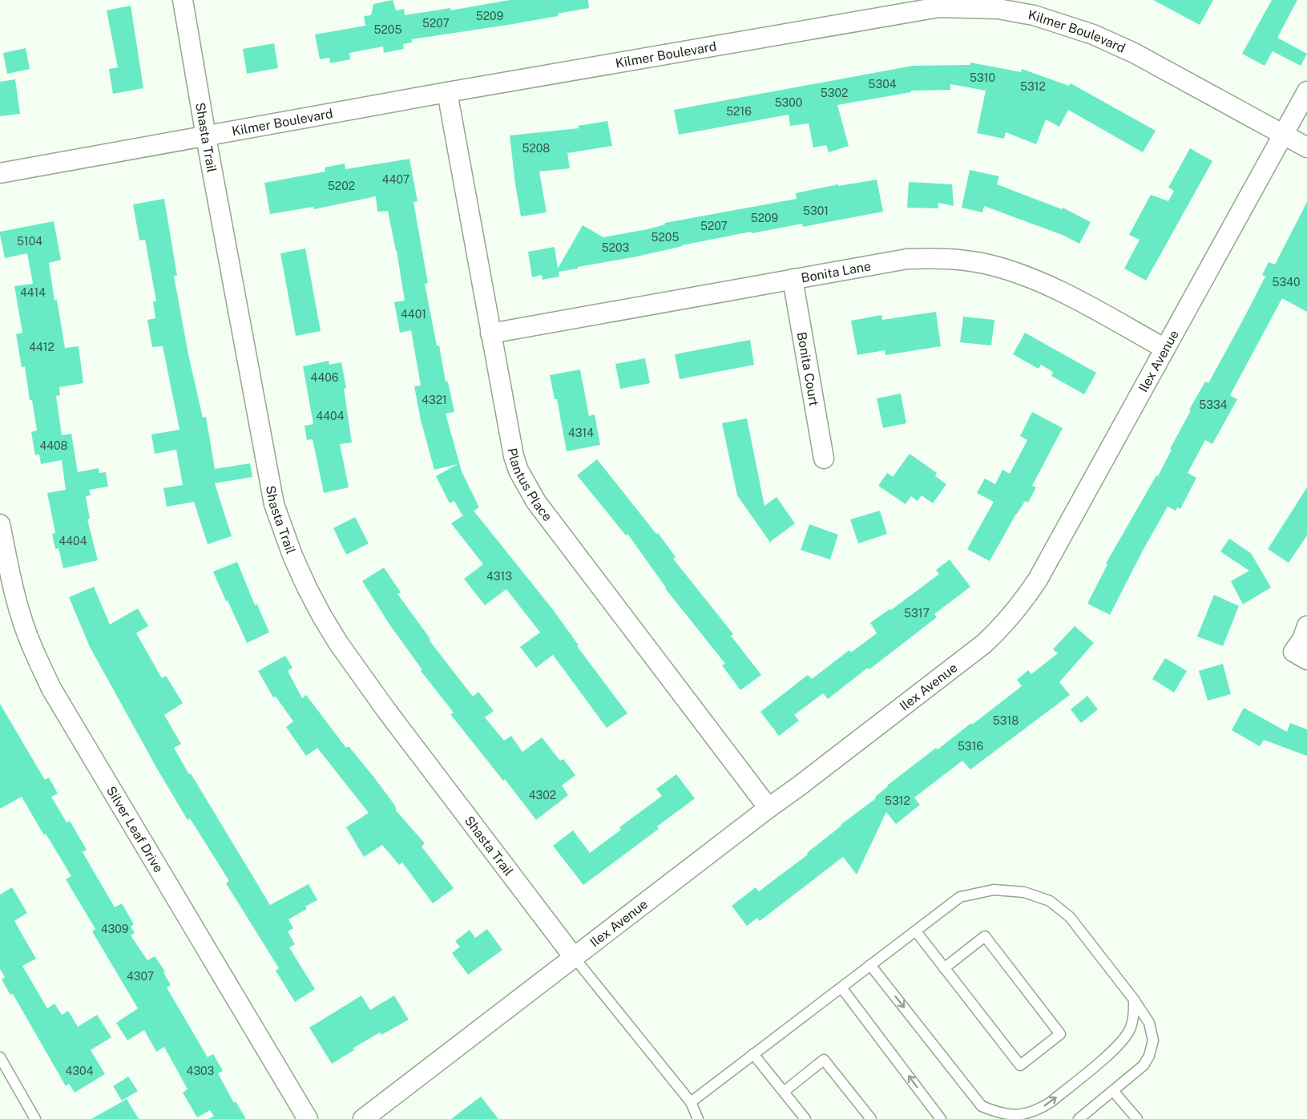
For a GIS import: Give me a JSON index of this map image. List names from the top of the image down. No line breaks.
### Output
{"streets":{"street":["Kilmer Boulevard","Shasta Trail","Bonita Lane","Ilex Avenue","Bonita Court","Plantus Place","Silver Leaf Drive"]},"crossings":[["Kilmer Boulevard","Shasta Trail"],["Kilmer Boulevard","Ilex Avenue"],["Kilmer Boulevard","Plantus Place"],["Shasta Trail","Ilex Avenue"],["Bonita Lane","Ilex Avenue"],["Bonita Lane","Bonita Court"],["Bonita Lane","Plantus Place"],["Ilex Avenue","Plantus Place"]],"house_numbers":["5209","5207","5205","5310","5304","5312","5302","5300","5216","5208","4407","5202","5301","5209","5207","5205","5104","5203","5340","4414","4401","4412","4406","4321","5334","4404","4314","4408","4404","4313","5317","5318","5316","4302","5312","4309","4307","4304","4303"]}
